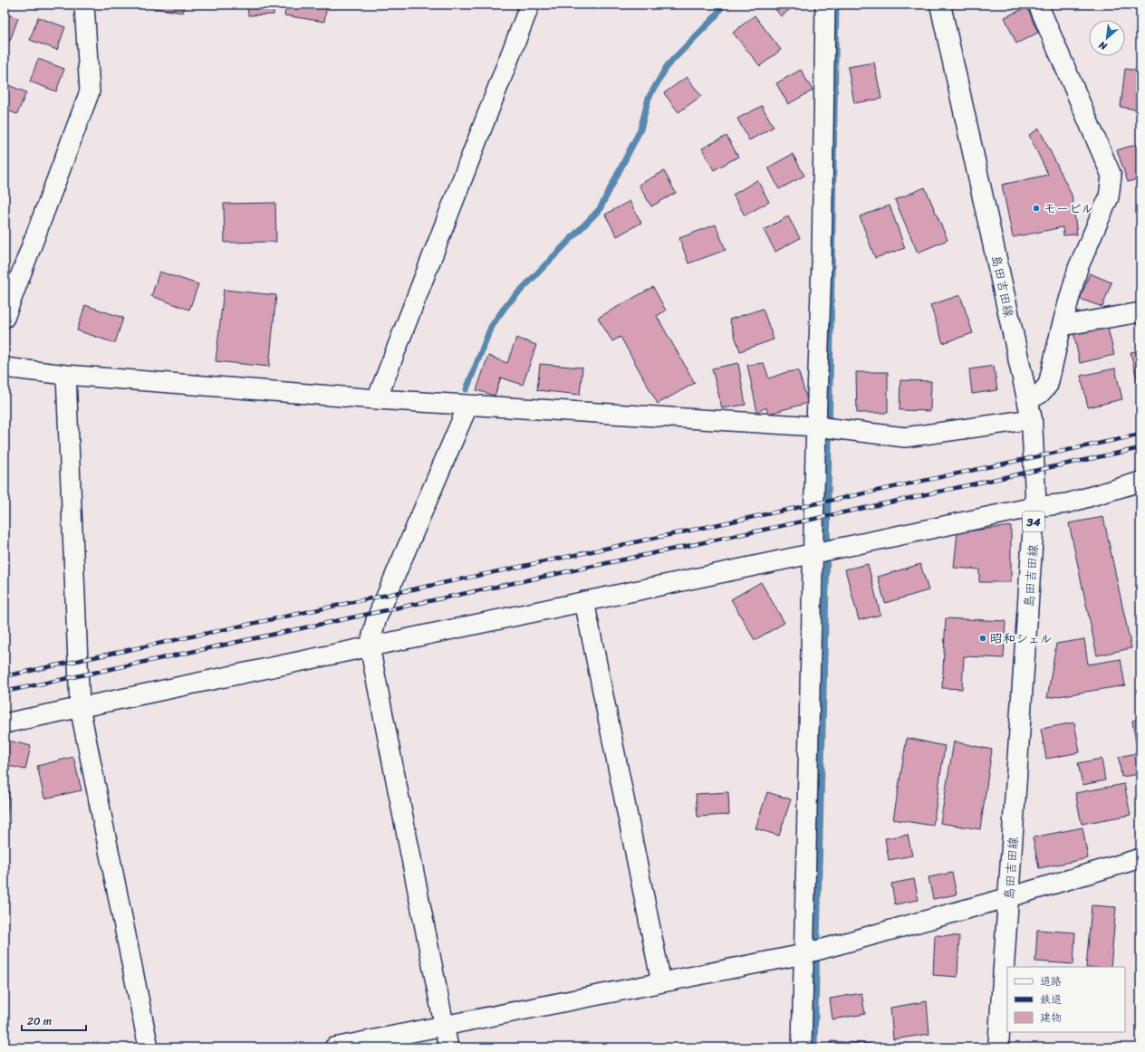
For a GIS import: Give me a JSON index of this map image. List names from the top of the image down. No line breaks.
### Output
{"streets":{"main road":["島田吉田線","34"]},"places":["モービル","昭和シェル"],"legend":["道路","鉄道","建物"],"scale_bar":"20 m","north":"bottom left"}
